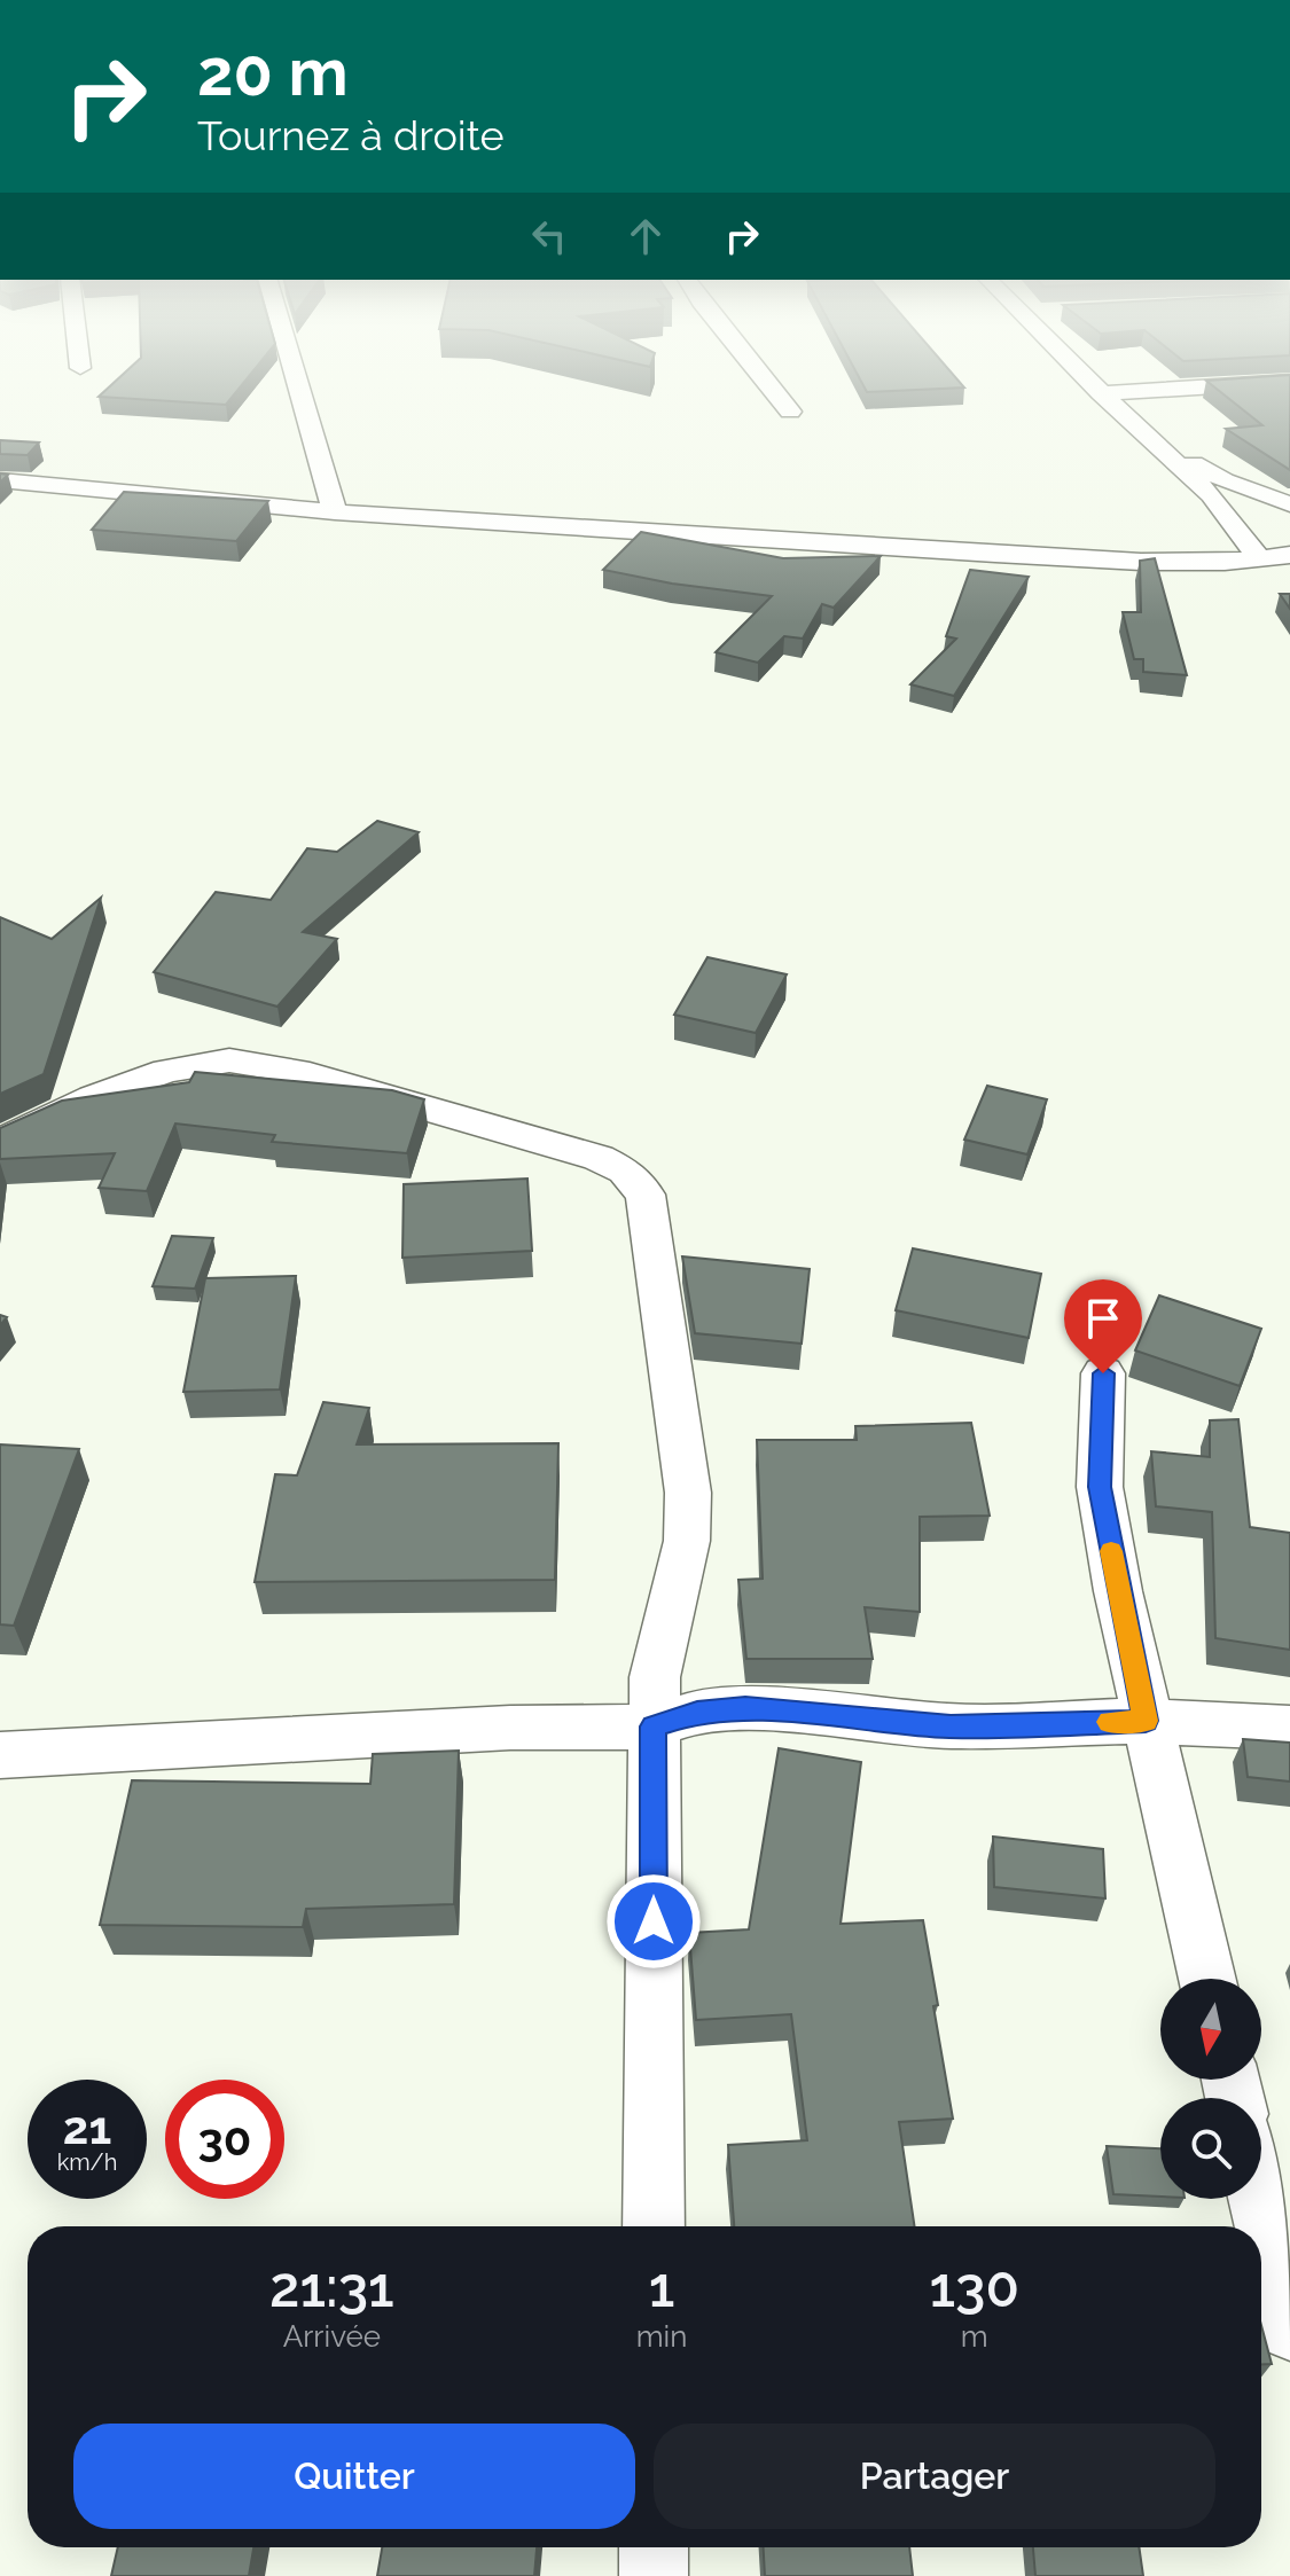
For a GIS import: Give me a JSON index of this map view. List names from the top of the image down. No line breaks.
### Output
{"north":"bottom","page":{"turn":["20 m","Tournez à droite"],"speed":"21 km/h","limit":"30","eta":["21:31","Arrivée","1","min","130","m"],"buttons":["Quitter","Partager"]}}
